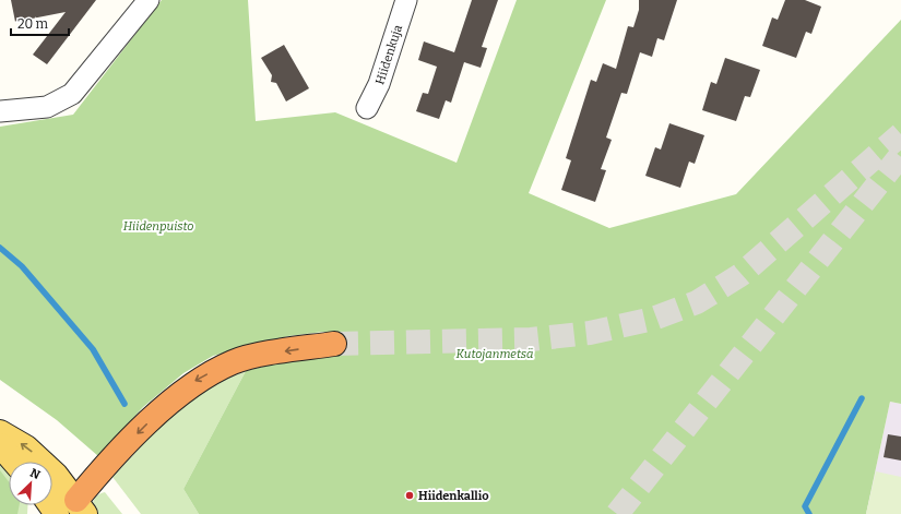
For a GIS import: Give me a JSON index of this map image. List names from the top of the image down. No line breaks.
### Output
{"streets":{"street":["Hiidenkuja"]},"parks":["Hiidenpuisto","Kutojanmetsä"],"places":["Hiidenkallio"],"scale_bar":"20 m","north":"top right"}
